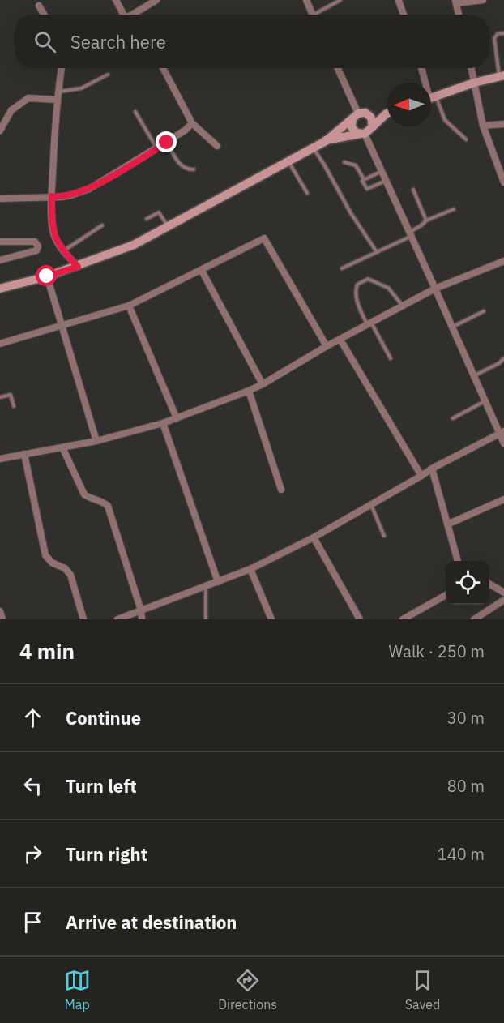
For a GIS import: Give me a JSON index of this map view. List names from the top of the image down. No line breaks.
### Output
{"north":"left","page":{"search":"Search here","heading":["4 min","Walk · 250 m"],"list":[["Continue","30 m"],["Turn left","80 m"],["Turn right","140 m"],"Arrive at destination"],"nav":["Map","Directions","Saved"]}}
